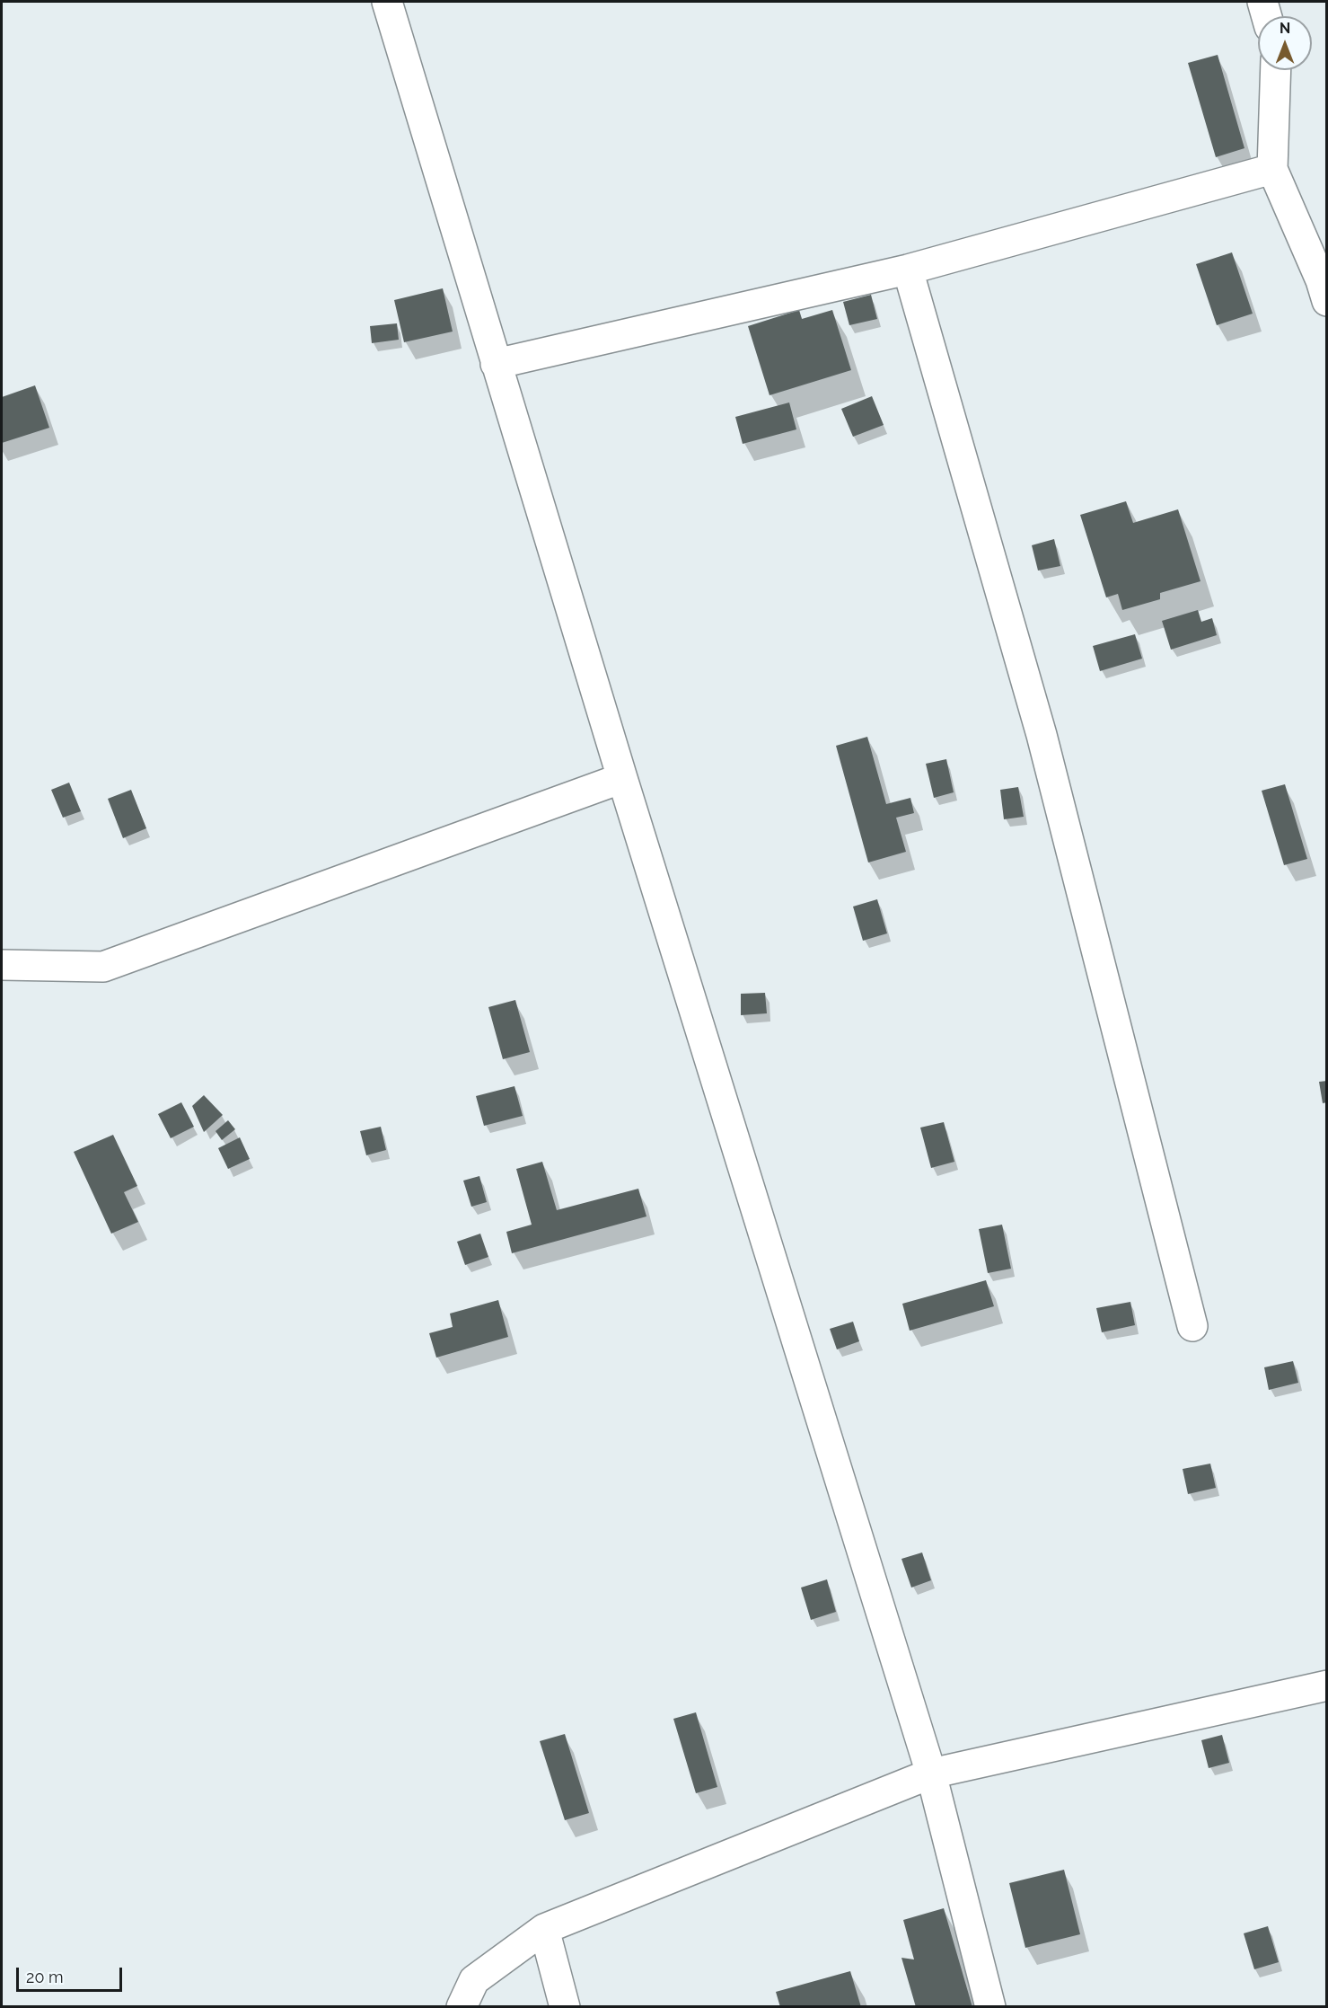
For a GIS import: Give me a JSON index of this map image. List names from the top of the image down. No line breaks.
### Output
{"scale_bar":"20 m","north":"top"}
